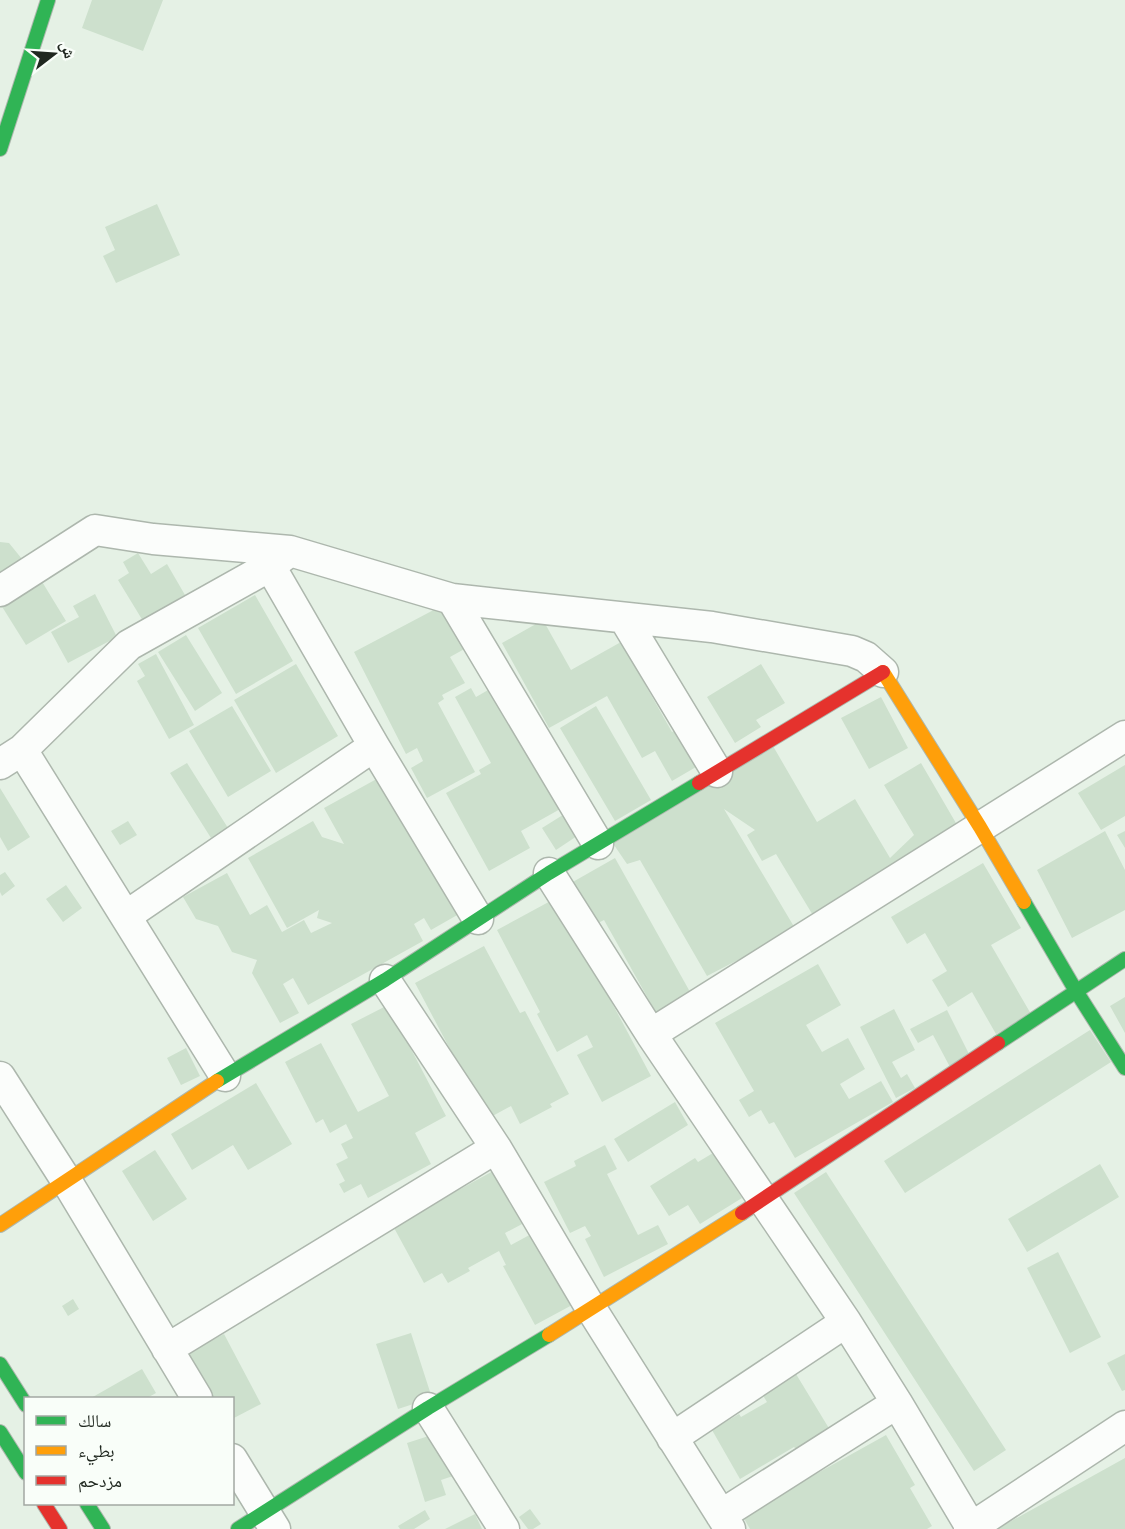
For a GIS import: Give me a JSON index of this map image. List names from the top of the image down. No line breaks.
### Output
{"legend":["سالك","بطيء","مزدحم"],"north":"right"}
